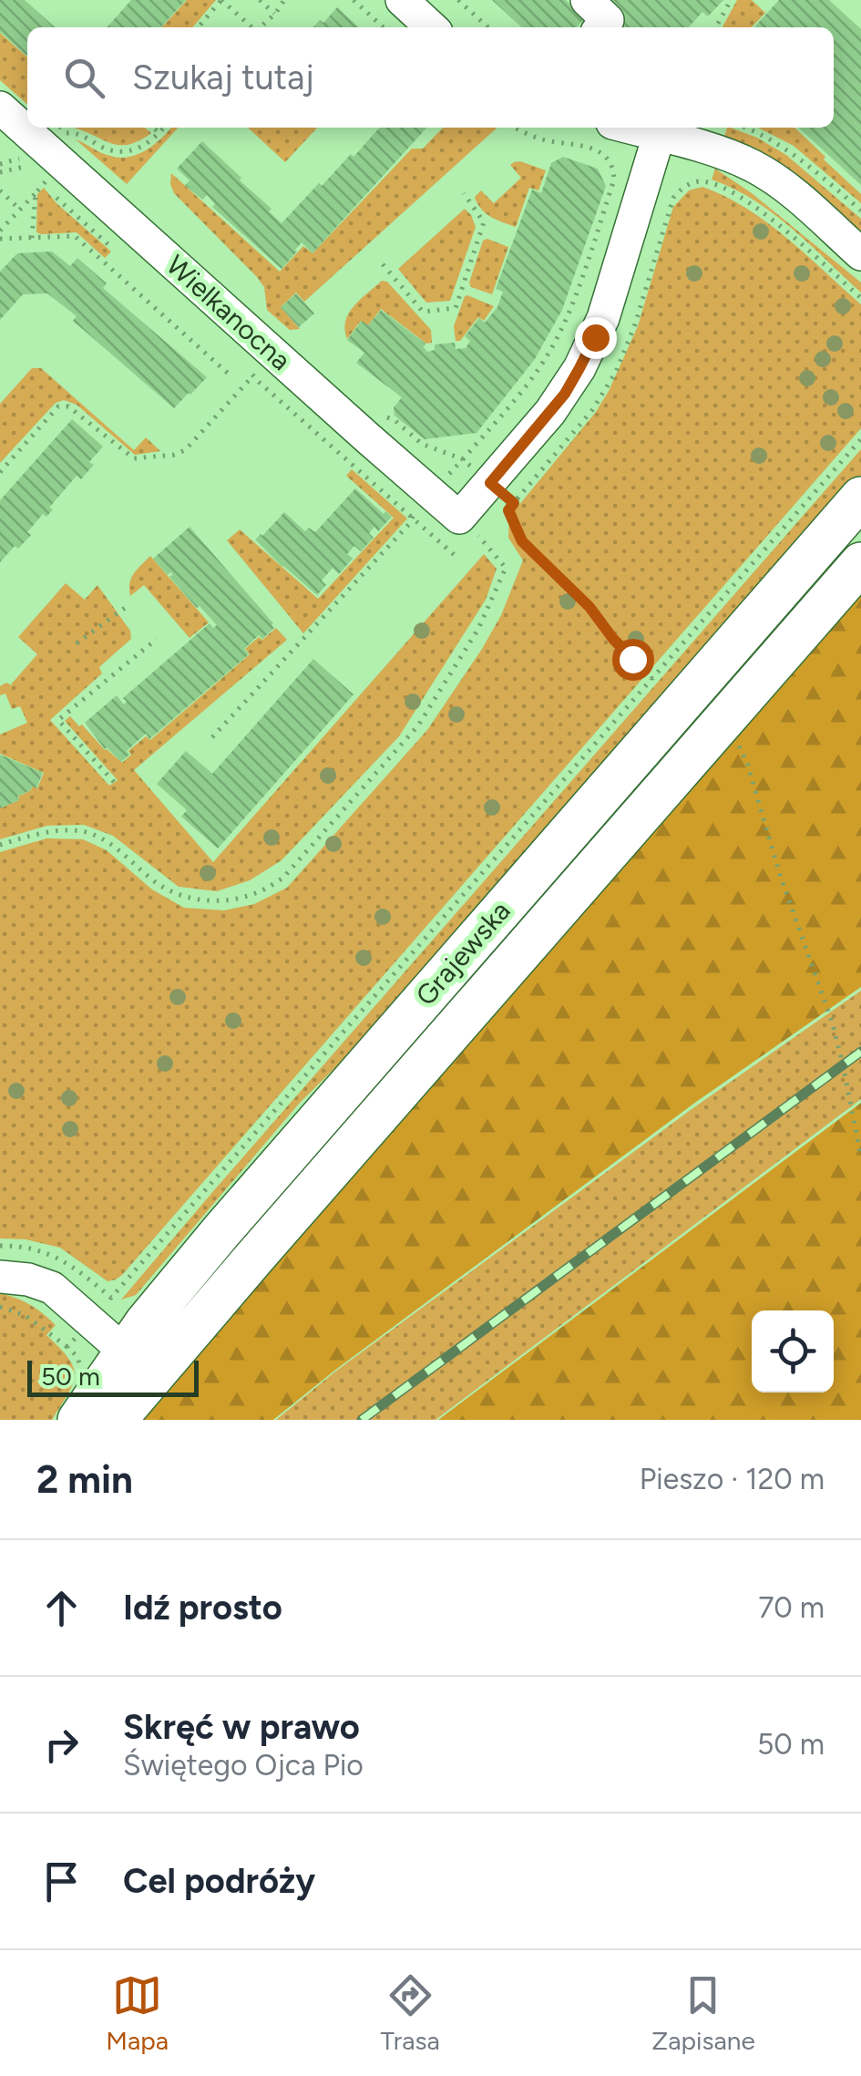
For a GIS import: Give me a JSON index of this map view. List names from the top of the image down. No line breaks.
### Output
{"streets":{"main road":["Grajewska"],"street":["Wielkanocna"]},"scale_bar":"50 m","page":{"search":"Szukaj tutaj","scale":"50 m","heading":["2 min","Pieszo · 120 m"],"list":[["Idź prosto","70 m"],["Skręć w prawo","Świętego Ojca Pio","50 m"],"Cel podróży"],"nav":["Mapa","Trasa","Zapisane"]}}
